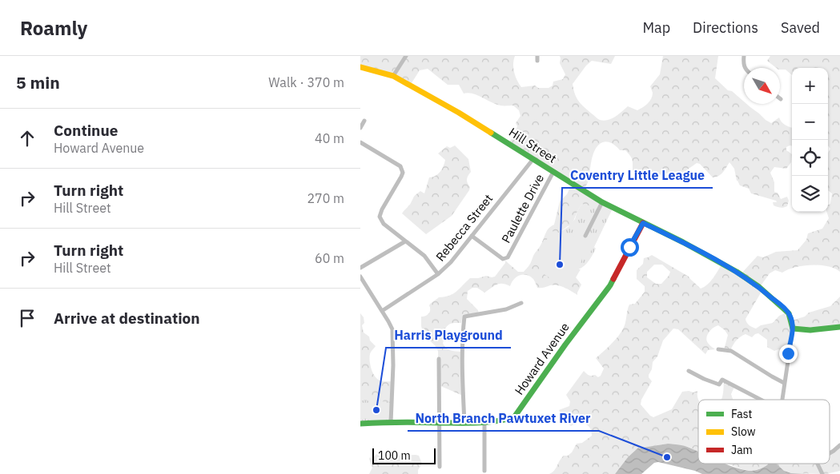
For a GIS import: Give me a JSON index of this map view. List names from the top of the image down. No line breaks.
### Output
{"streets":{"street":["Hill Street","Paulette Drive","Rebecca Street","Howard Avenue"]},"crossings":[["Hill Street","Paulette Drive"],["Hill Street","Rebecca Street"],["Hill Street","Howard Avenue"],["Paulette Drive","Rebecca Street"]],"places":["Coventry Little League","Harris Playground","North Branch Pawtuxet River"],"legend":["Fast","Slow","Jam"],"scale_bar":"100 m","north":"bottom right","page":{"header":"Roamly","nav":["Map","Directions","Saved"],"heading":["5 min","Walk · 370 m"],"map_buttons":["+","−"],"list":[["Continue","Howard Avenue","40 m"],["Turn right","Hill Street","270 m"],["Turn right","Hill Street","60 m"],"Arrive at destination"],"scale":"100 m"}}
